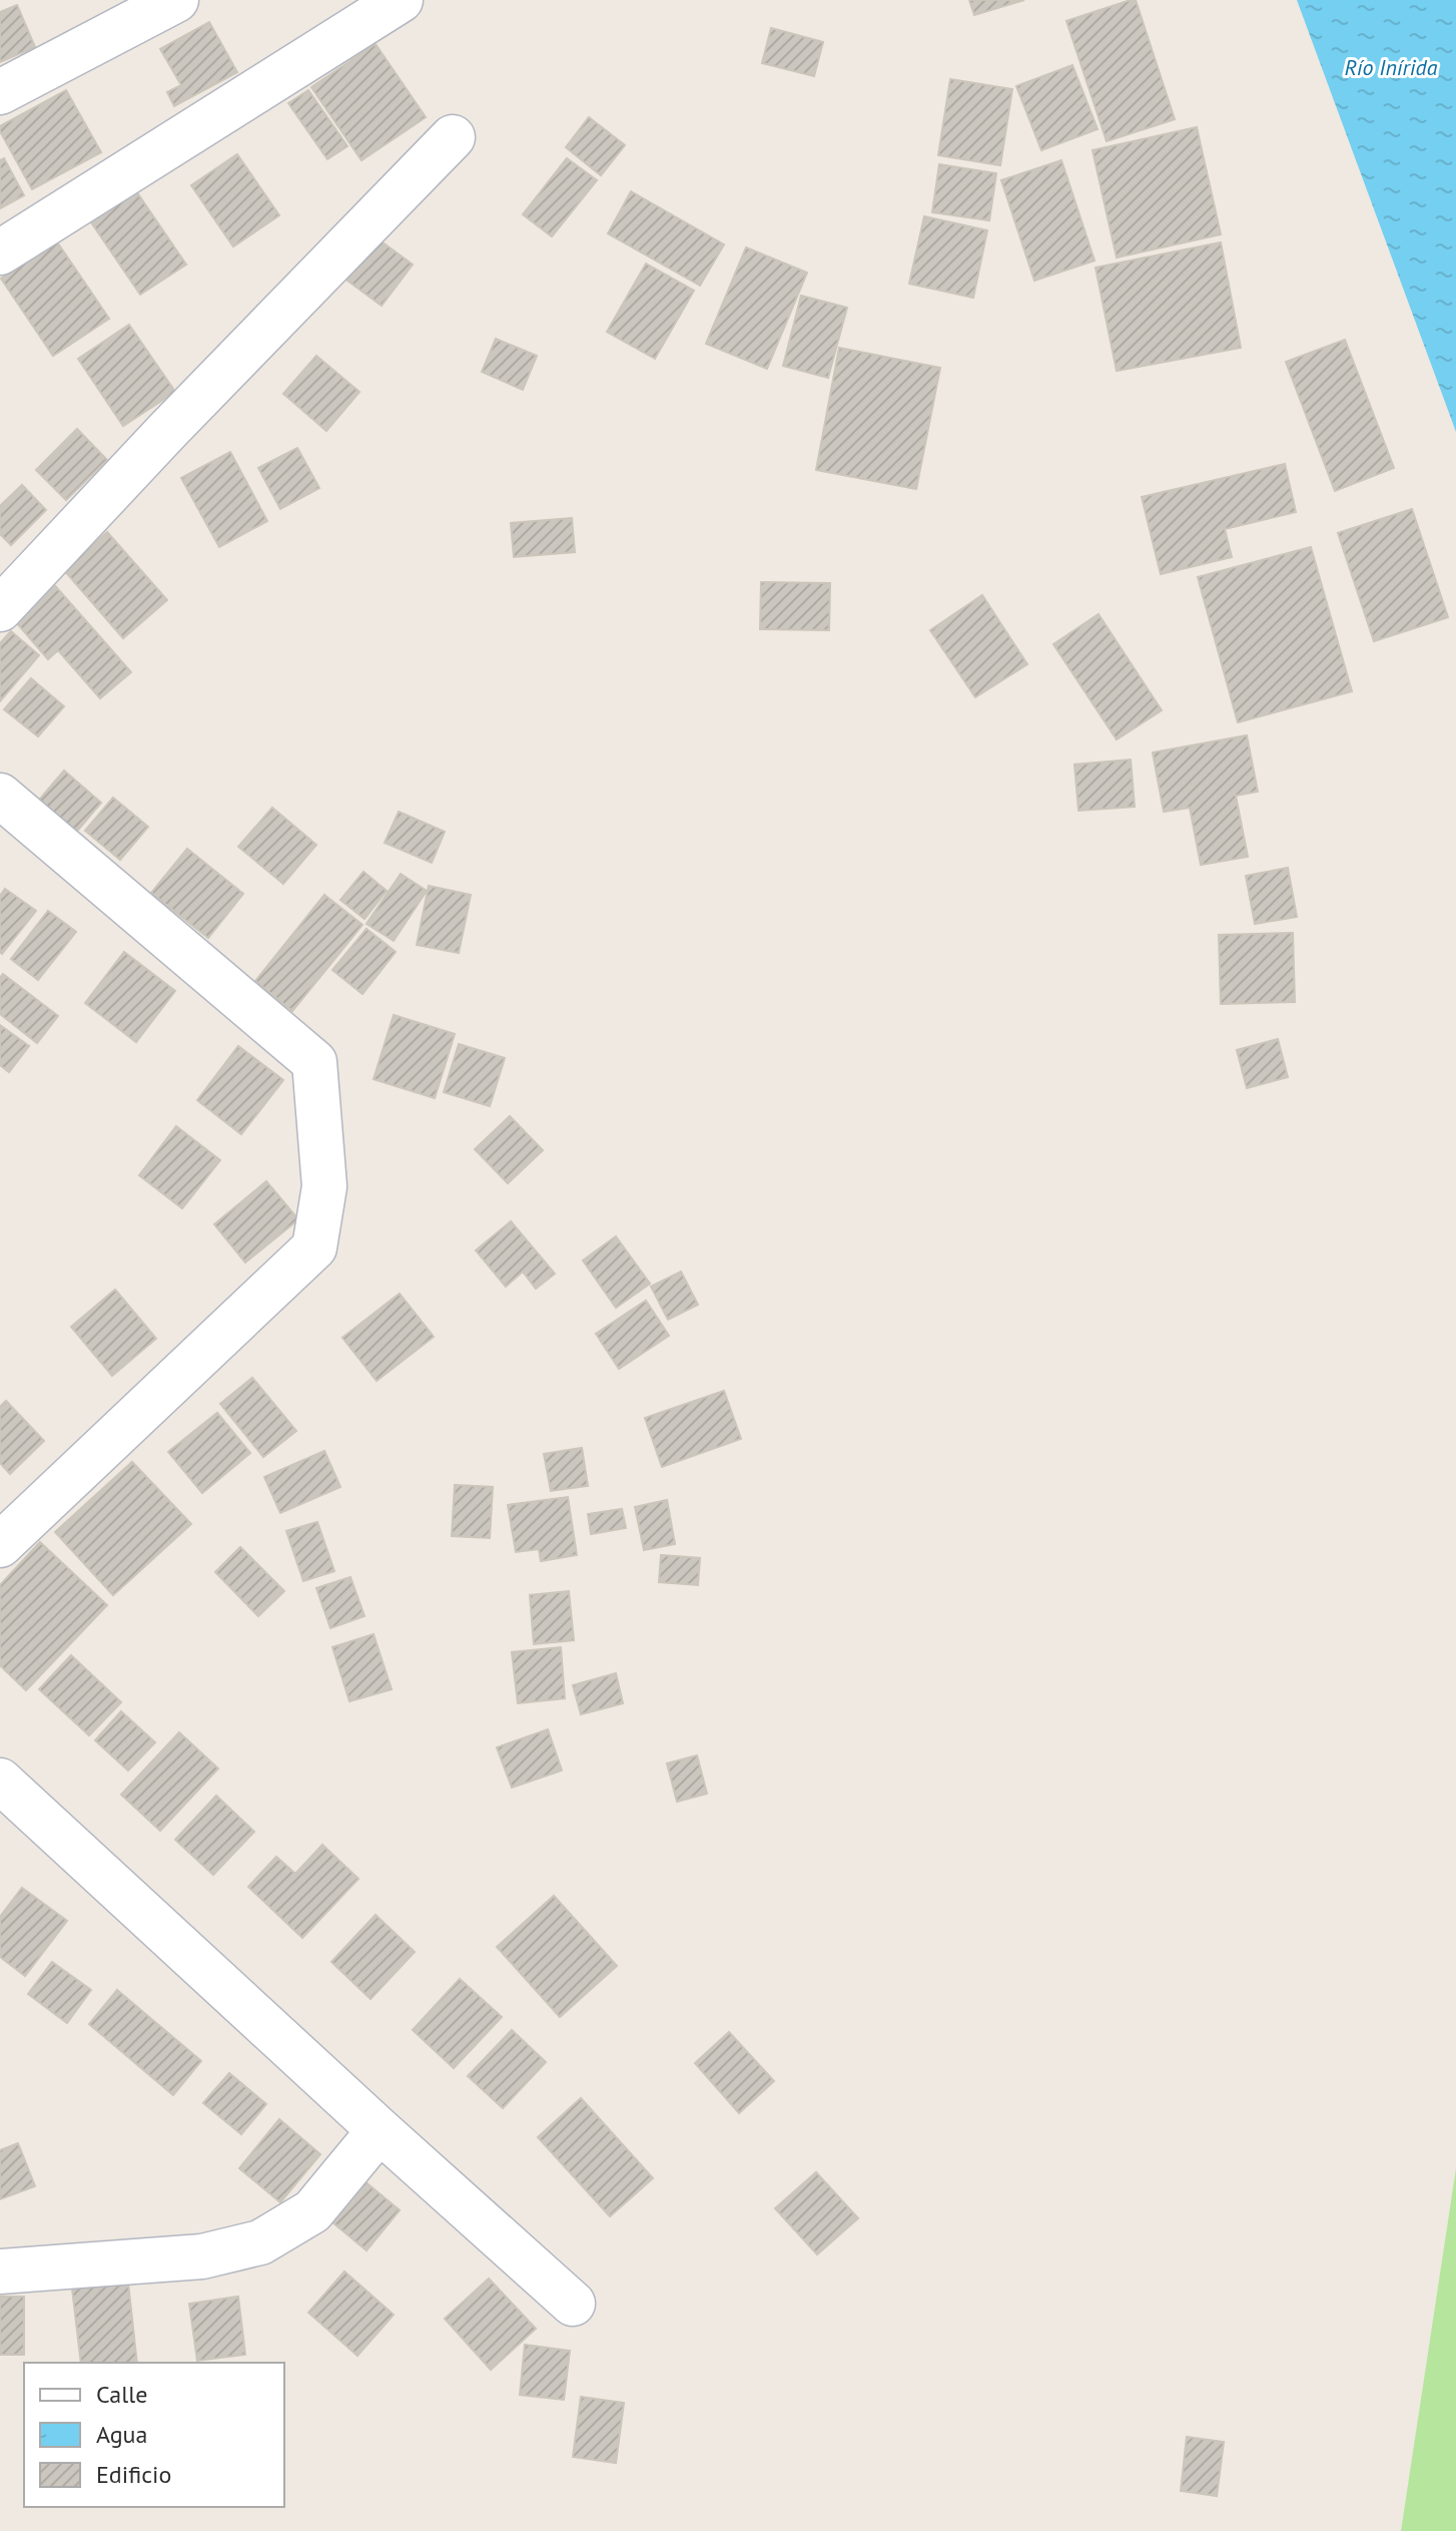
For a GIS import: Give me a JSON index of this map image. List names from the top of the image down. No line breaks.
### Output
{"water":["Río Inírida"],"legend":["Calle","Agua","Edificio"]}
